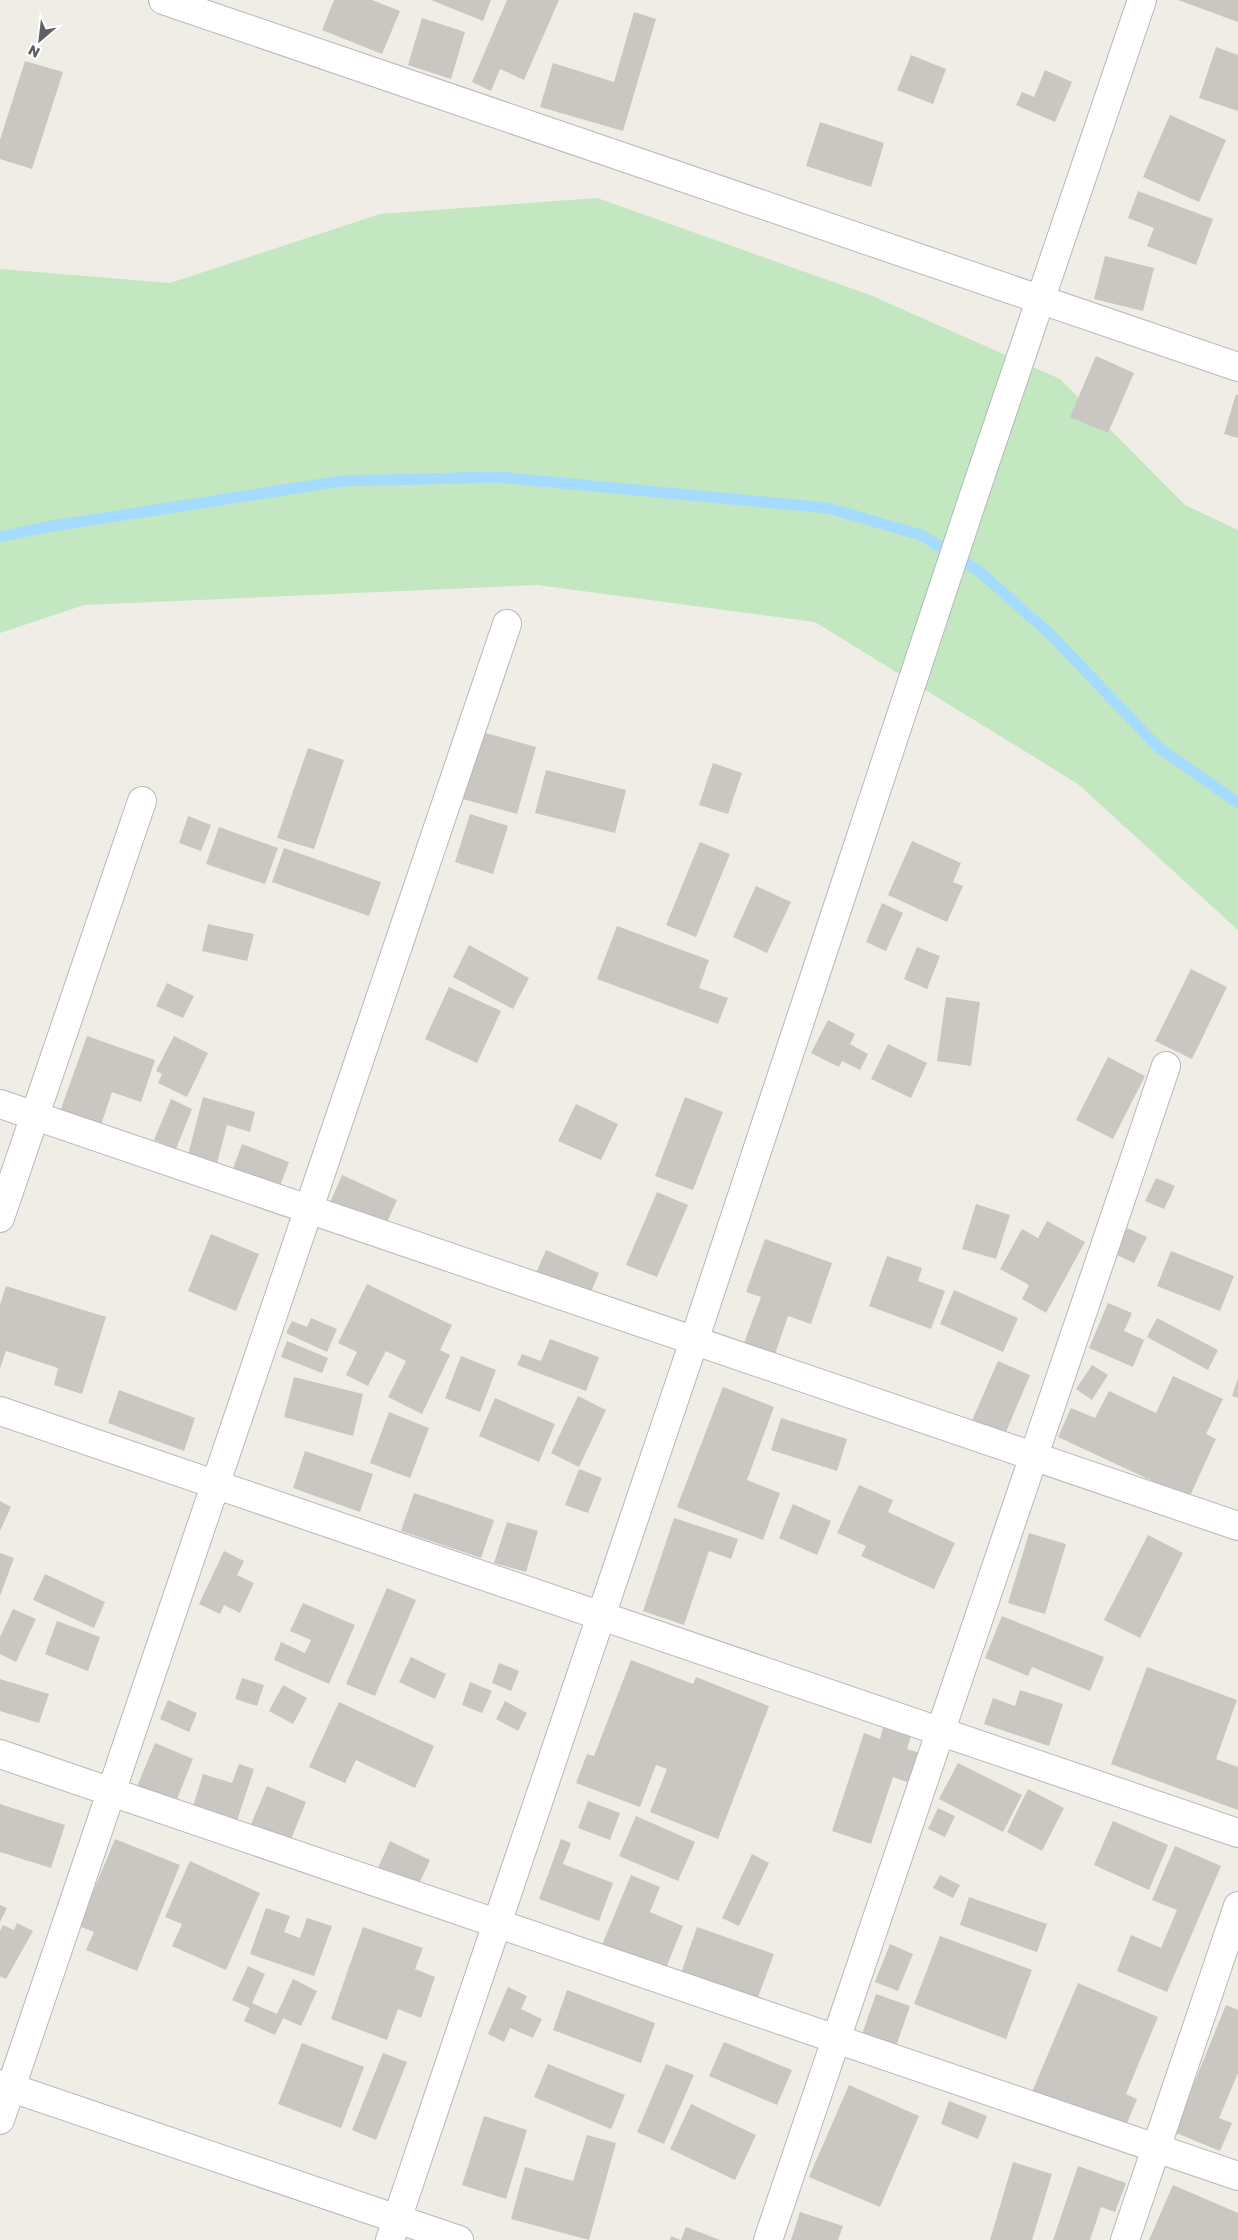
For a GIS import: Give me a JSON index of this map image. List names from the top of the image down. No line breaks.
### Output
{"north":"bottom left"}
